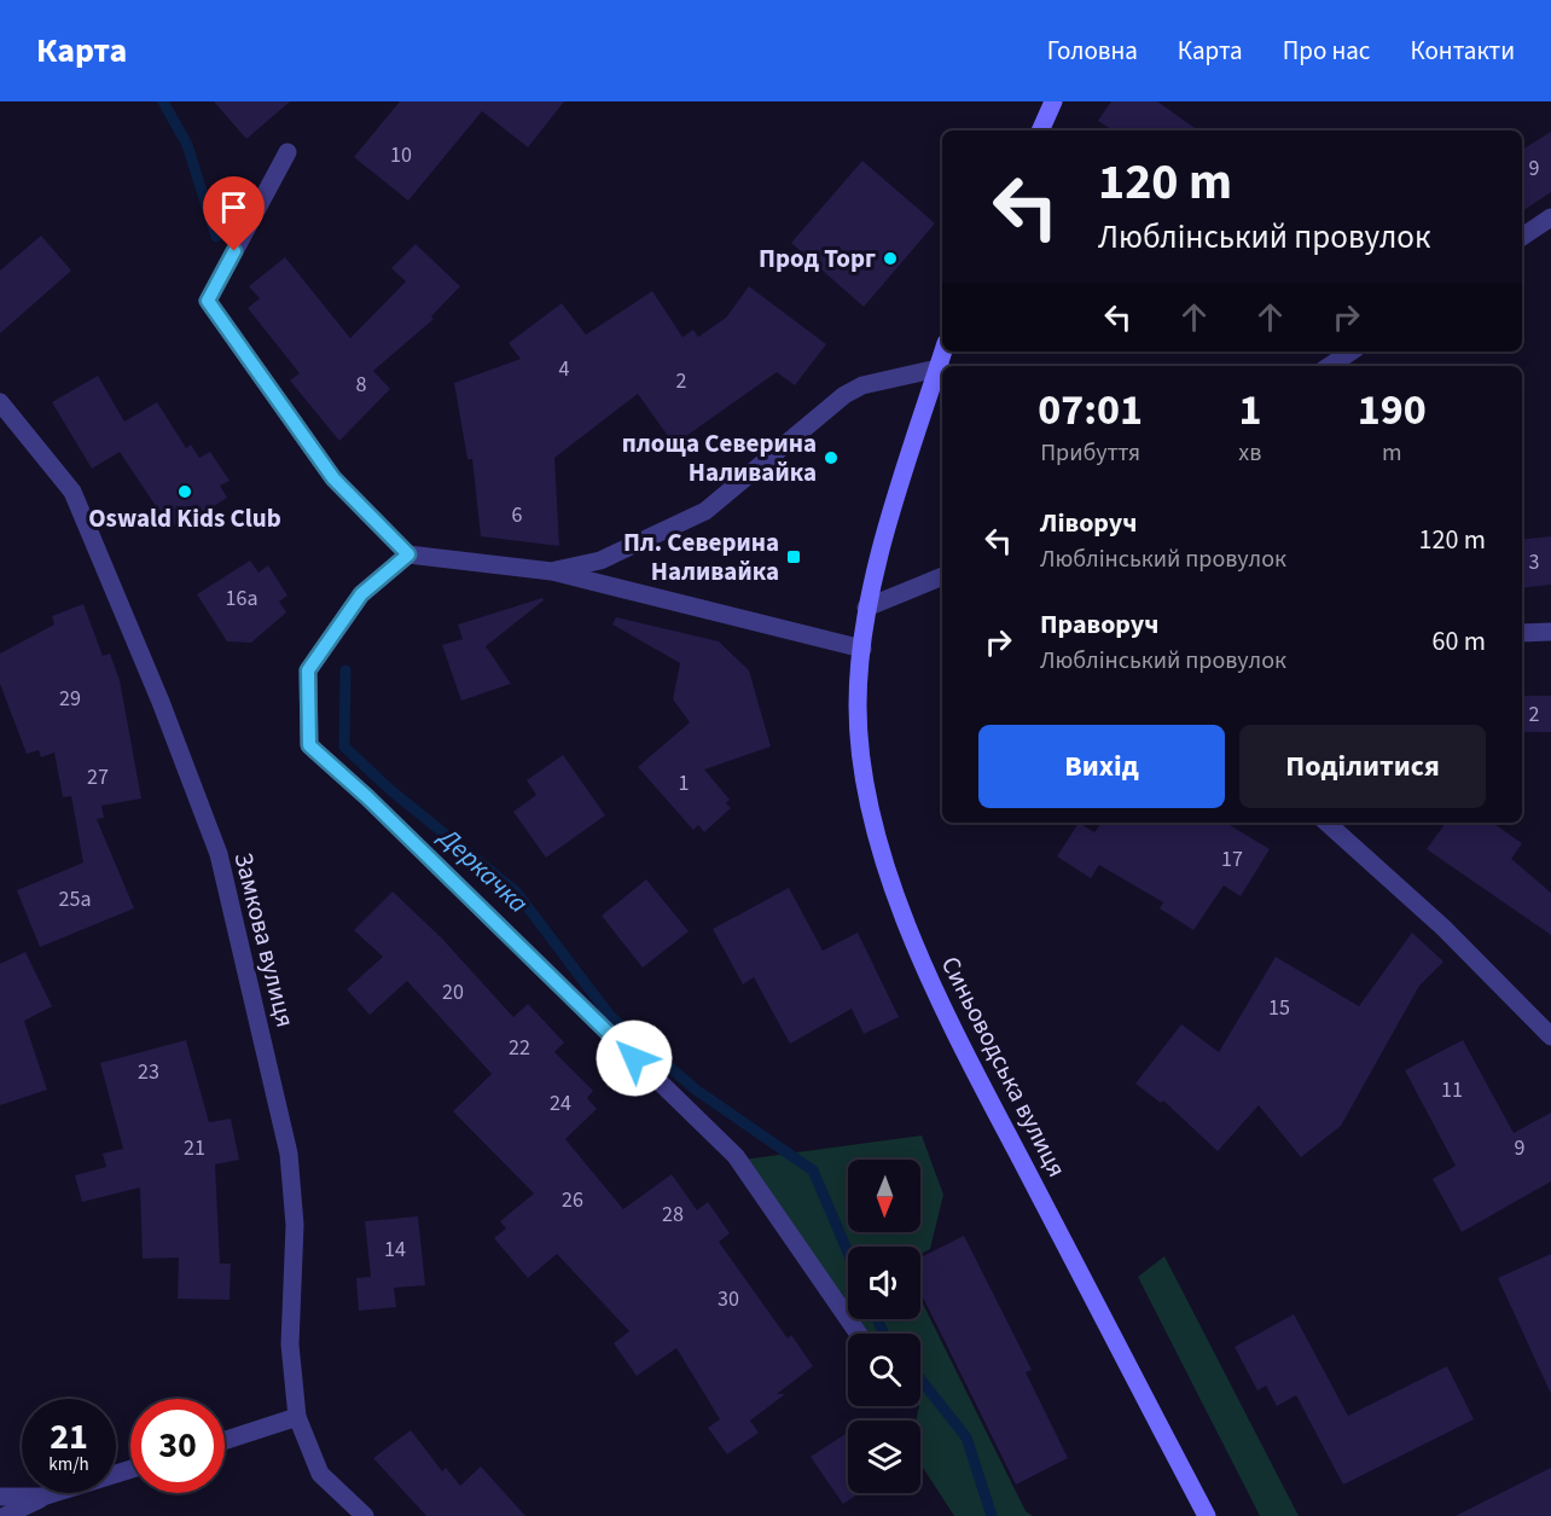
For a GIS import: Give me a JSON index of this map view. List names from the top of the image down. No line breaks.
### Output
{"streets":{"main road":["Синьоводська вулиця"],"street":["Замкова вулиця"]},"water":["Деркачка"],"places":{"other":["Прод Торг","площа Северина Наливайка","Oswald Kids Club"],"transit":["Пл. Северина Наливайка"]},"house_numbers":["10","9","4","2","8","6","3","16а","29","2","27","1","17","25а","20","15","22","23","11","24","21","9","26","28","14","30"],"north":"bottom","page":{"header":"Карта","nav":["Головна","Карта","Про нас","Контакти"],"turn":["120 m","Люблінський провулок"],"eta":["07:01","Прибуття","1","хв","190","m"],"list":[{"name":"Ліворуч","note":"Люблінський провулок","value":"120 m"},{"name":"Праворуч","note":"Люблінський провулок","value":"60 m"}],"buttons":["Вихід","Поділитися"],"speed":"21 km/h","limit":"30"}}
